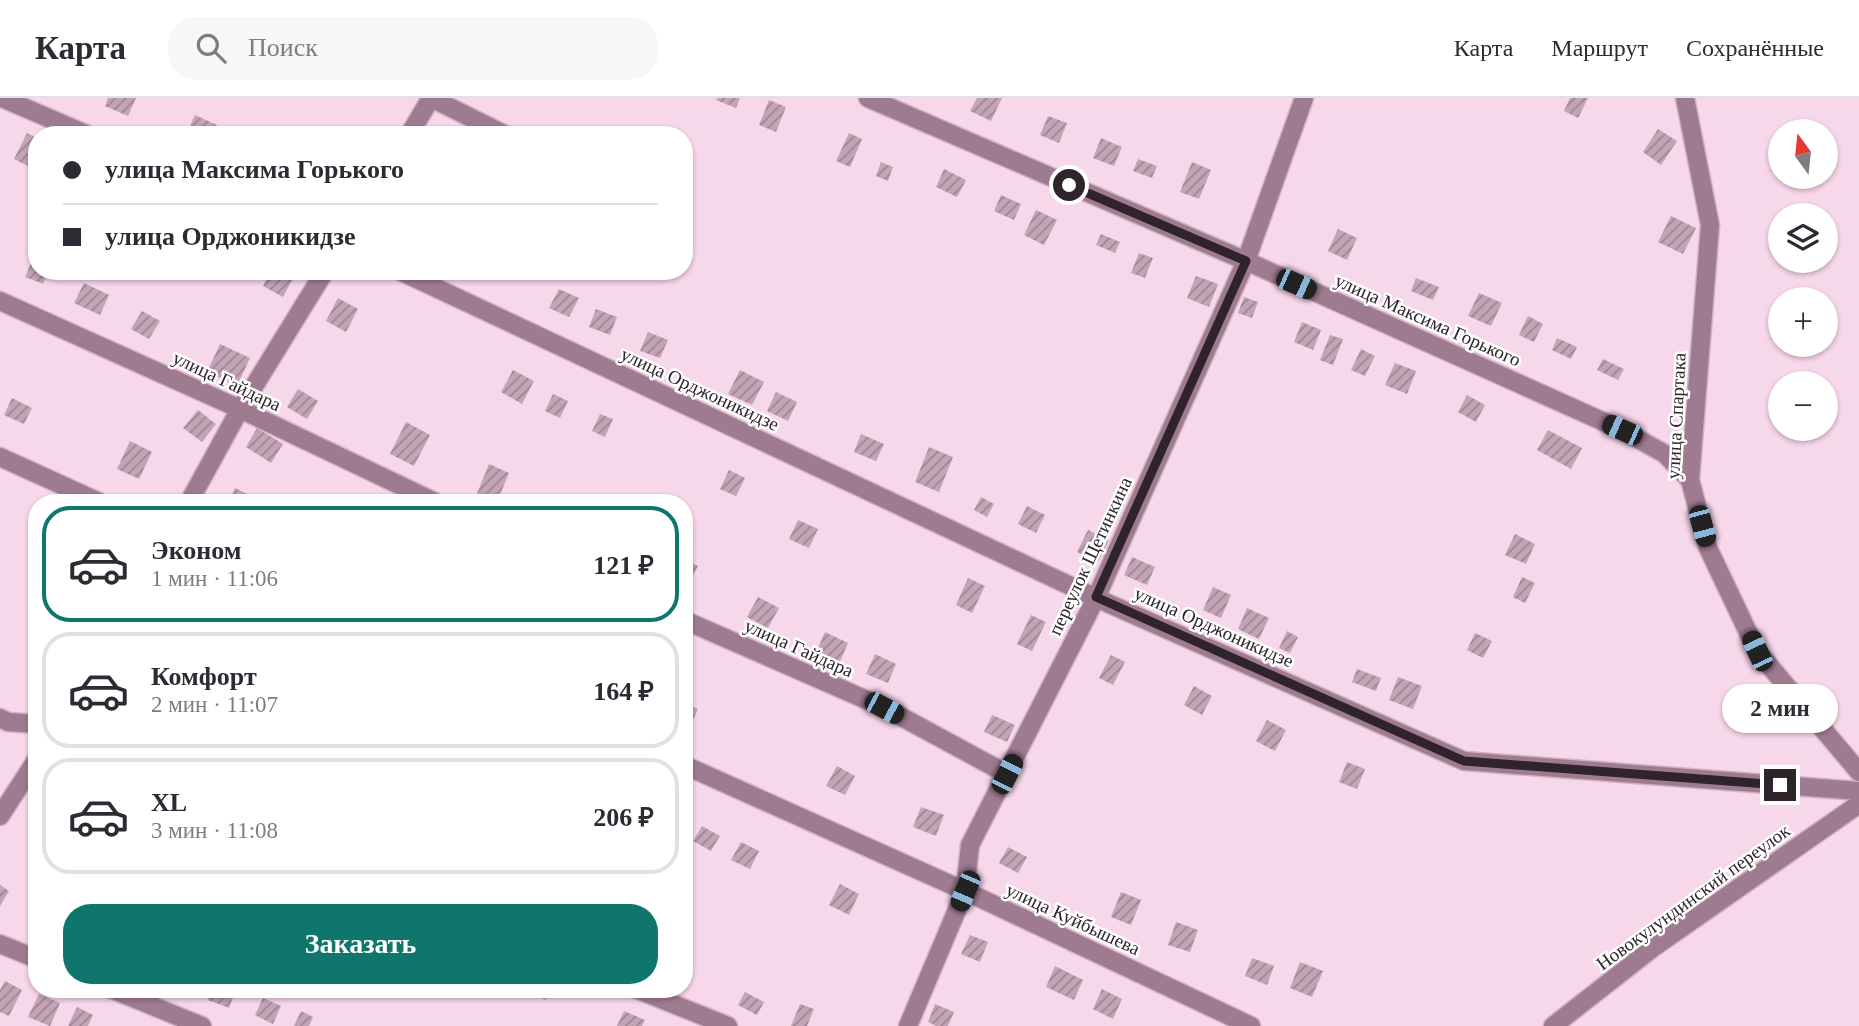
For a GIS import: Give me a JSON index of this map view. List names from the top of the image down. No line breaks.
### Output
{"streets":{"street":["улица Максима Горького","улица Гайдара","улица Орджоникидзе","улица Спартака","переулок Щетинкина","Новокулундинский переулок","улица Куйбышева"]},"crossings":[["улица Максима Горького","улица Спартака"],["улица Максима Горького","переулок Щетинкина"],["улица Гайдара","переулок Щетинкина"],["улица Орджоникидзе","переулок Щетинкина"],["переулок Щетинкина","улица Куйбышева"]],"north":"top","page":{"header":"Карта","search":"Поиск","nav":["Карта","Маршрут","Сохранённые"],"map_buttons":["+","−"],"banner":["улица Максима Горького","улица Орджоникидзе"],"list":[{"name":"Эконом","note":"1 мин · 11:06","value":"121 ₽"},{"name":"Комфорт","note":"2 мин · 11:07","value":"164 ₽"},{"name":"XL","note":"3 мин · 11:08","value":"206 ₽"}],"bubble":"2 мин","buttons":"Заказать"}}
